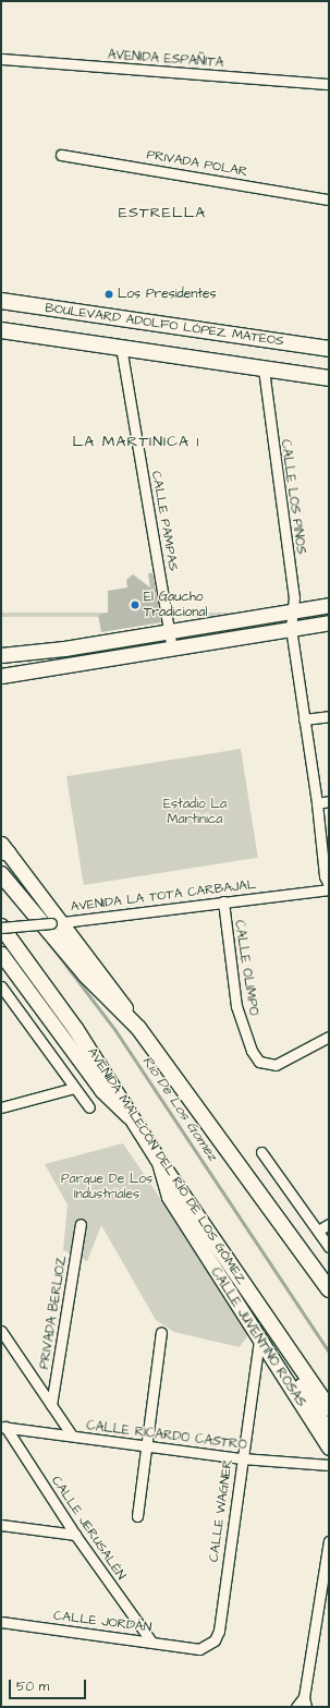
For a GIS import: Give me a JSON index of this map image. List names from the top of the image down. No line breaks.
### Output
{"streets":{"main road":["BOULEVARD ADOLFO LÓPEZ MATEOS","AVENIDA MALECÓN DEL RÍO DE LOS GÓMEZ"],"street":["AVENIDA ESPAÑITA","PRIVADA POLAR","CALLE LOS PINOS","CALLE PAMPAS","AVENIDA LA TOTA CARBAJAL","CALLE OLIMPO","PRIVADA BERLIOZ","CALLE JUVENTINO ROSAS","CALLE RICARDO CASTRO","CALLE WAGNER","CALLE JERUSALÉN","CALLE JORDÁN"]},"crossings":[["AVENIDA LA TOTA CARBAJAL","CALLE OLIMPO"],["AVENIDA LA TOTA CARBAJAL","AVENIDA MALECÓN DEL RÍO DE LOS GÓMEZ"],["AVENIDA MALECÓN DEL RÍO DE LOS GÓMEZ","CALLE JUVENTINO ROSAS"],["CALLE JUVENTINO ROSAS","CALLE WAGNER"],["CALLE RICARDO CASTRO","CALLE WAGNER"],["CALLE RICARDO CASTRO","CALLE JERUSALÉN"],["CALLE WAGNER","CALLE JORDÁN"],["CALLE JERUSALÉN","CALLE JORDÁN"]],"districts":["ESTRELLA","LA MARTINICA 1"],"water":["Rio De Los Gomez"],"parks":["Estadio La Martinica","Parque De Los Industriales"],"places":["Los Presidentes","El Gaucho Tradicional"],"scale_bar":"50 m"}
